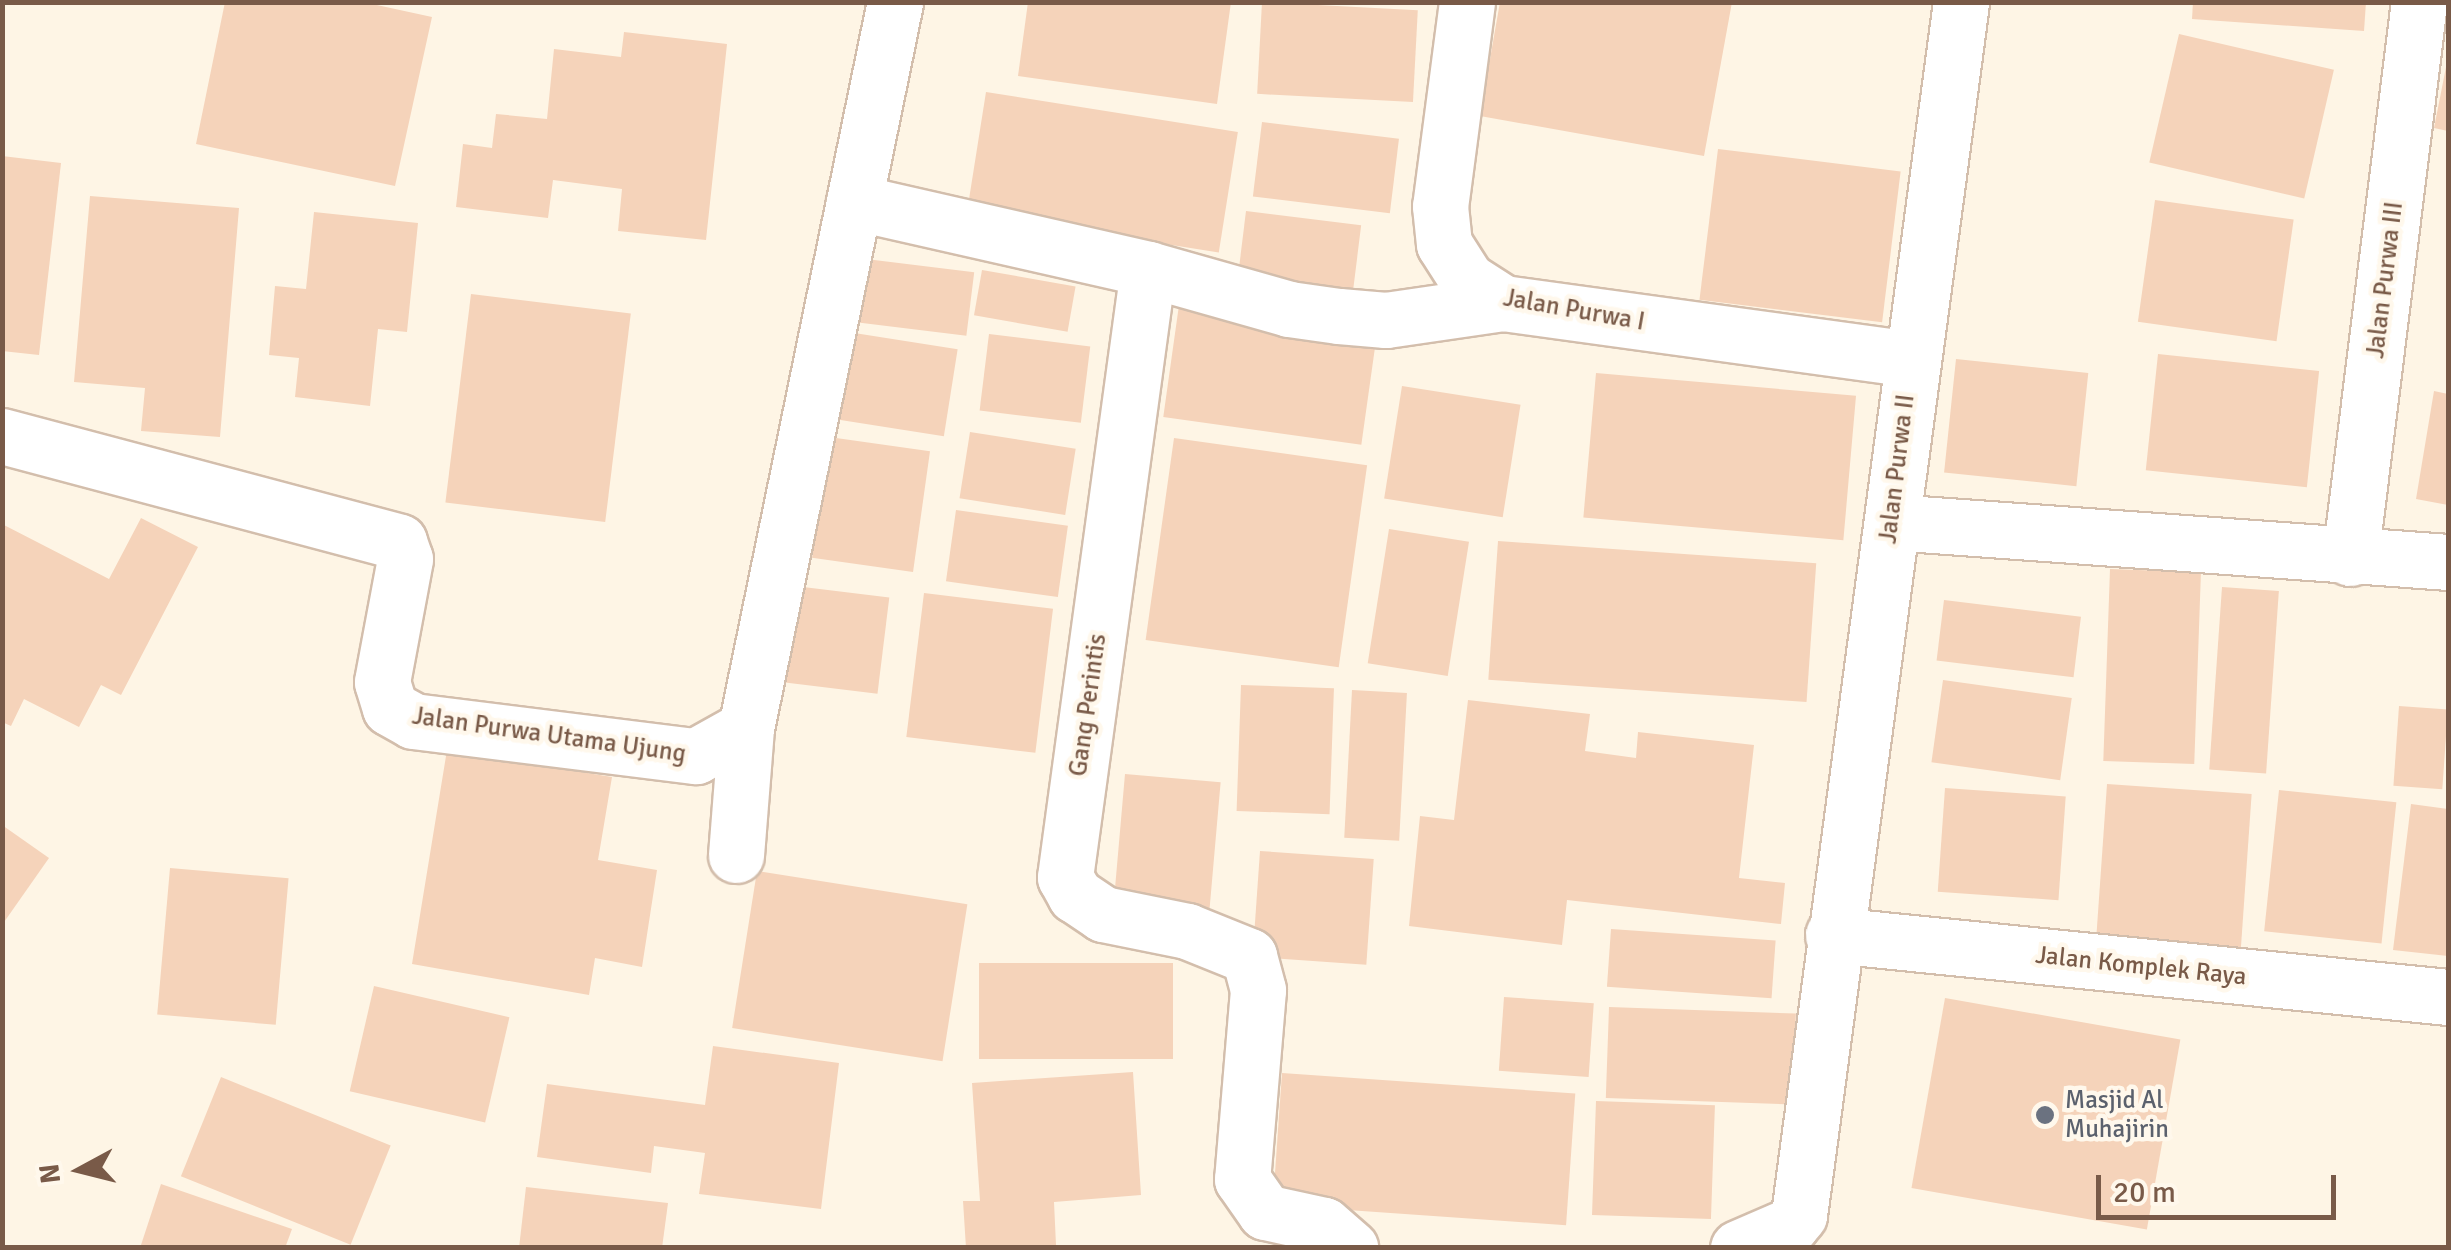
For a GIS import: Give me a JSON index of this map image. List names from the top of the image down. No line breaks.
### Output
{"streets":{"street":["Jalan Purwa III","Jalan Purwa I","Jalan Purwa II","Gang Perintis","Jalan Purwa Utama Ujung","Jalan Komplek Raya"]},"crossings":[["Jalan Purwa I","Jalan Purwa II"],["Jalan Purwa II","Jalan Komplek Raya"]],"places":["Masjid Al Muhajirin"],"scale_bar":"20 m","north":"left"}
